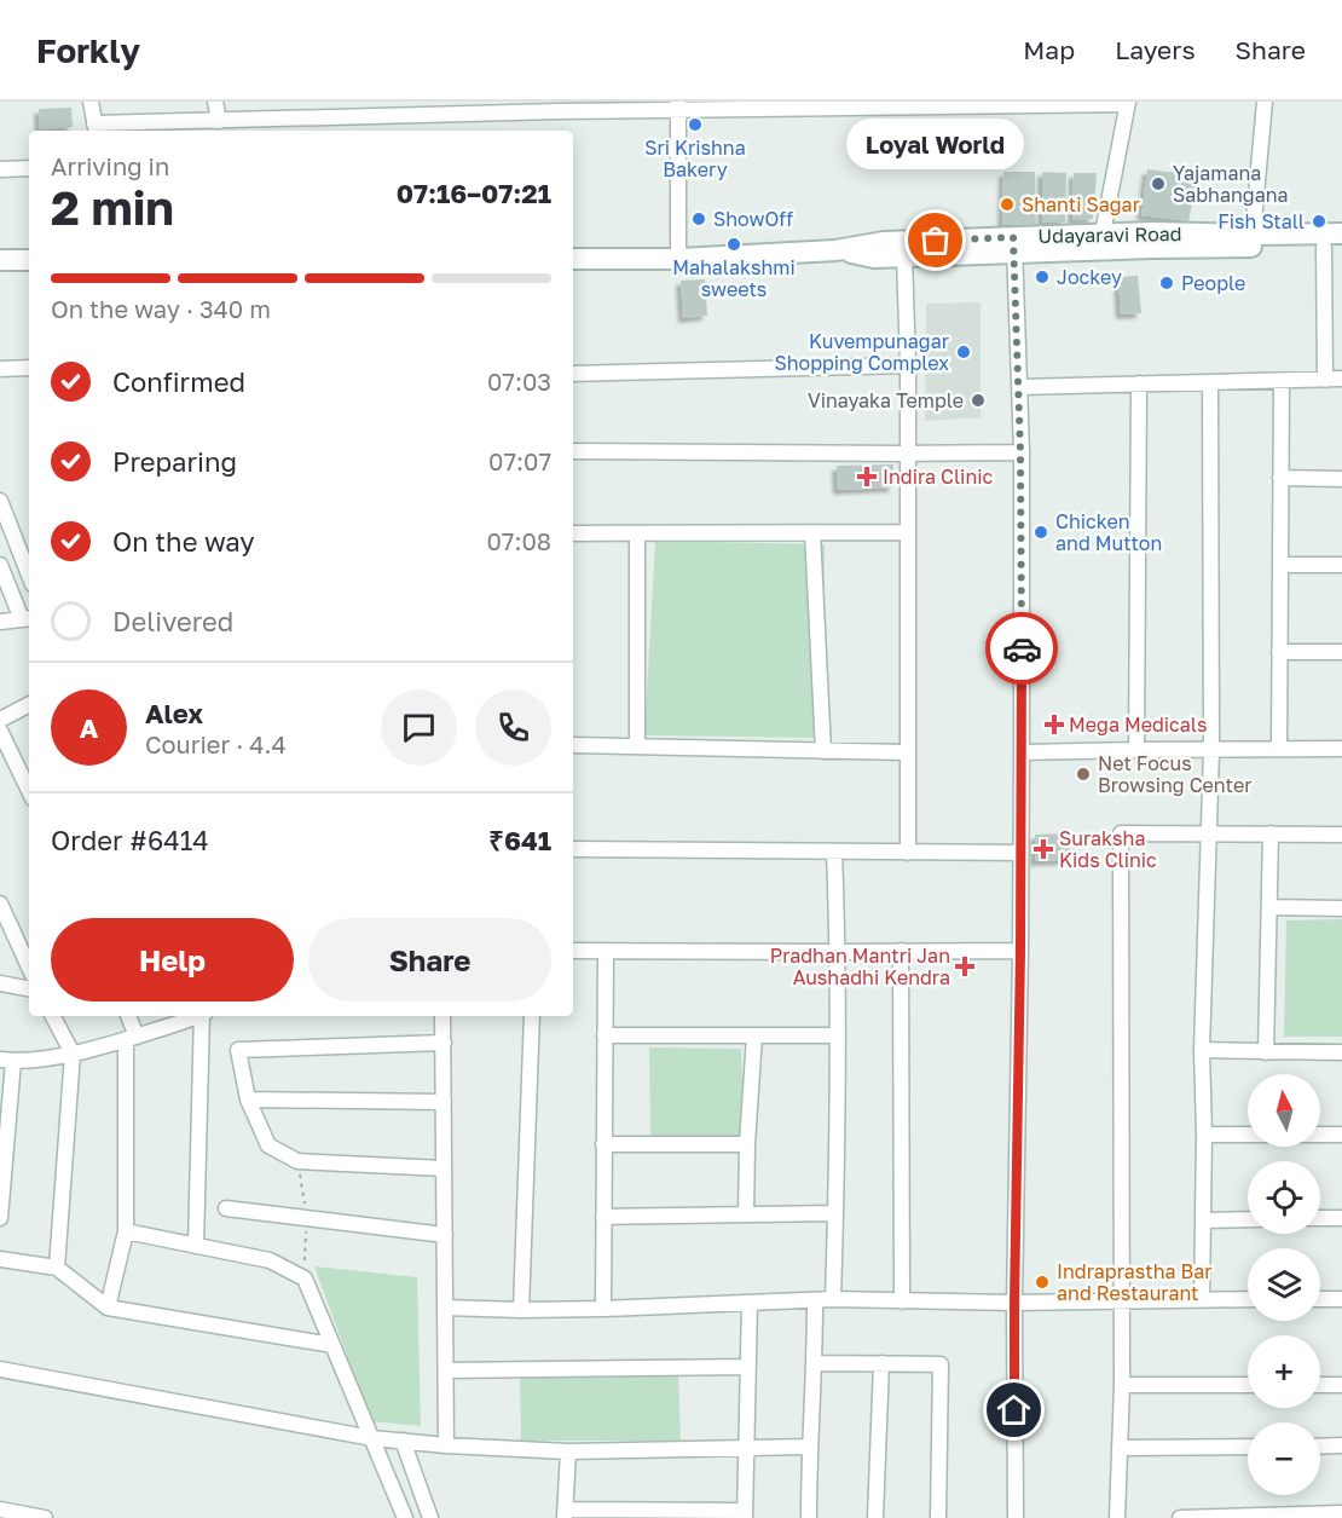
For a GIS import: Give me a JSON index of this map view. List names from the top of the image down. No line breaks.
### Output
{"streets":{"street":["Udayaravi Road"]},"places":{"other":["Sri Krishna Bakery","Yajamana Sabhangana","Shanti Sagar","ShowOff","Fish Stall","Loyal World","Mahalakshmi sweets","Jockey","People","Kuvempunagar Shopping Complex","Vinayaka Temple","Chicken and Mutton","Net Focus Browsing Center","Indraprastha Bar and Restaurant"],"health":["Indira Clinic","Mega Medicals","Suraksha Kids Clinic","Pradhan Mantri Jan Aushadhi Kendra"]},"north":"top","page":{"header":"Forkly","nav":["Map","Layers","Share"],"bubble":"Loyal World","heading":["2 min","Arriving in","07:16–07:21"],"panel":["Alex","Courier · 4.4","Order #6414","₹641"],"bar":"On the way · 340 m","list":[["Confirmed","07:03"],["Preparing","07:07"],["On the way","07:08"],"Delivered"],"round":"A","buttons":["Help","Share"],"map_buttons":["+","−"]}}
